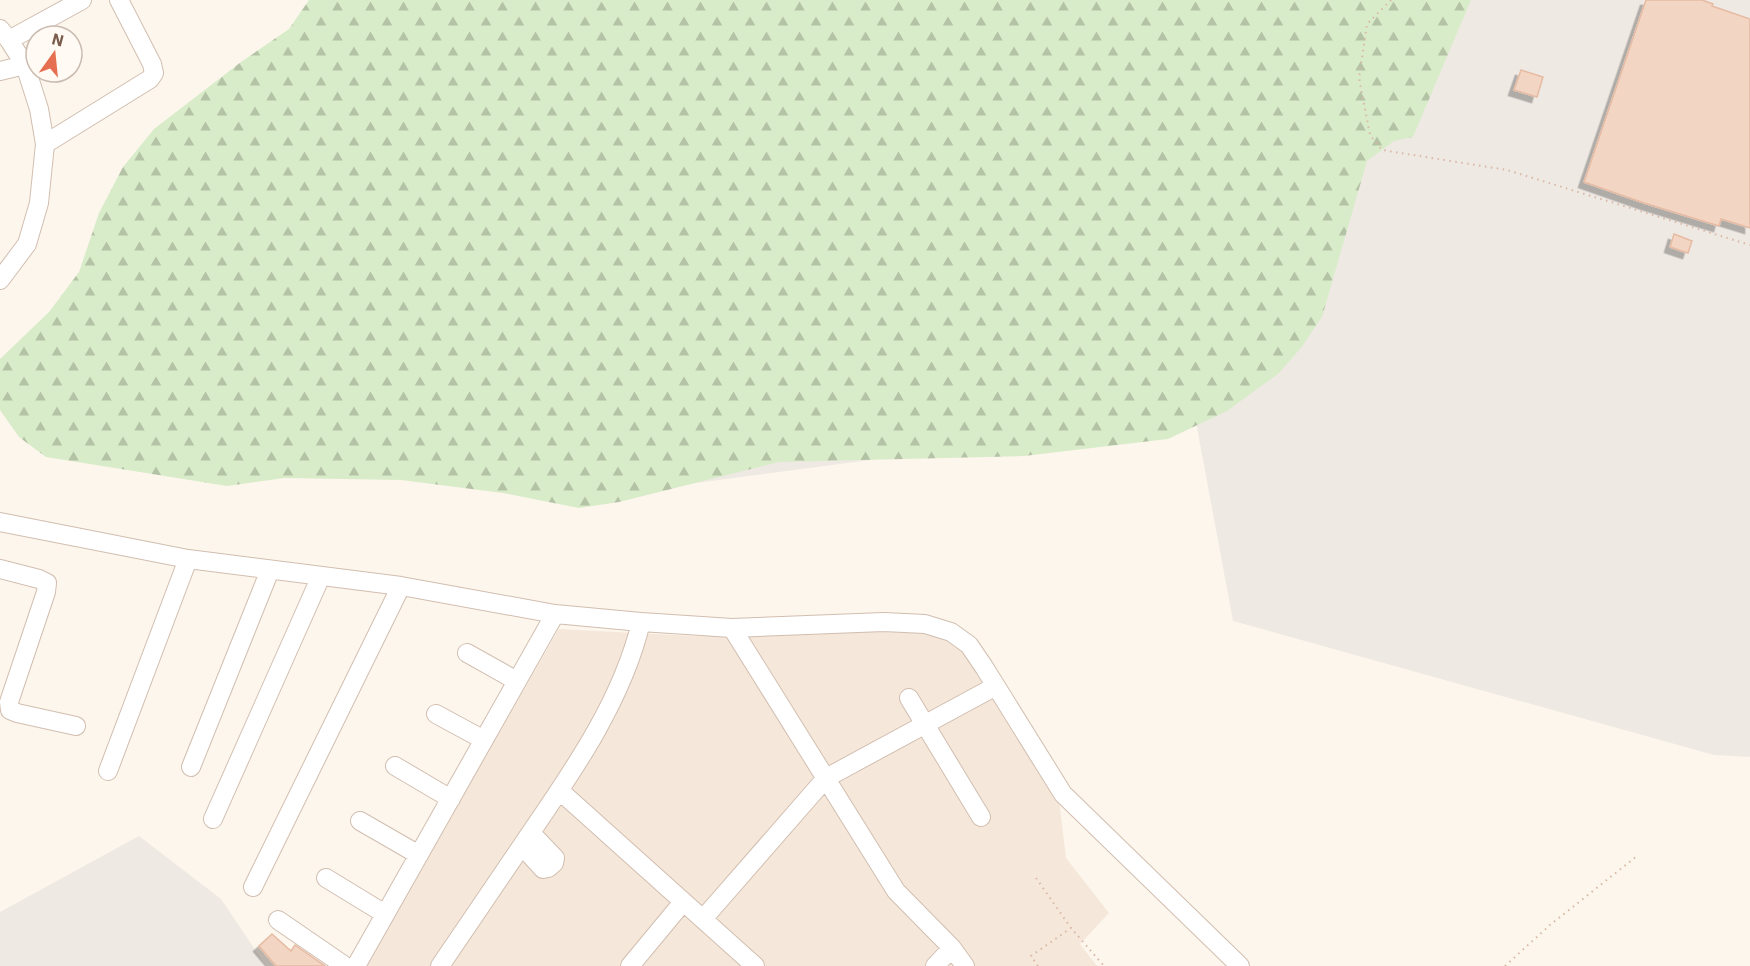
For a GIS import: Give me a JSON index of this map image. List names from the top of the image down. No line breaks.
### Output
{"north":"top"}
